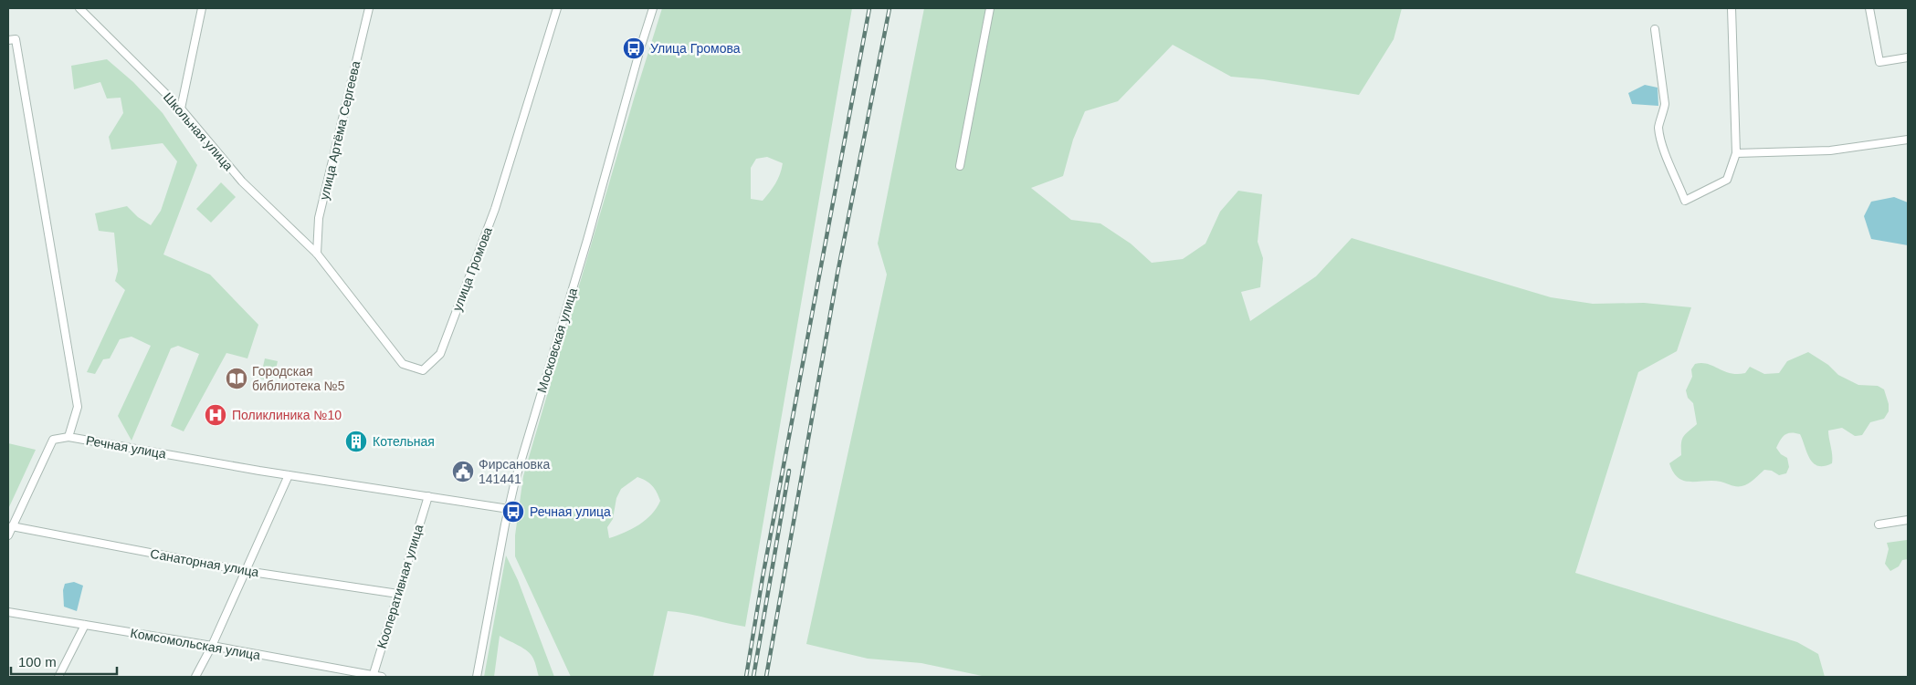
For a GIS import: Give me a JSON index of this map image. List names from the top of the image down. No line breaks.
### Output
{"streets":{"street":["улица Артёма Сергеева","Школьная улица","улица Громова","Московская улица","Речная улица","Санаторная улица","Кооперативная улица","Комсомольская улица"]},"crossings":[["улица Артёма Сергеева","Школьная улица"],["улица Артёма Сергеева","улица Громова"],["Школьная улица","улица Громова"],["Московская улица","Речная улица"],["Речная улица","Кооперативная улица"],["Санаторная улица","Кооперативная улица"],["Кооперативная улица","Комсомольская улица"]],"places":{"bus stop":["Улица Громова","Речная улица"],"library":["Городская библиотека №5"],"hospital":["Поликлиника №10"],"building":["Котельная"],"public building":["Фирсановка 141441"]},"scale_bar":"100 m"}
